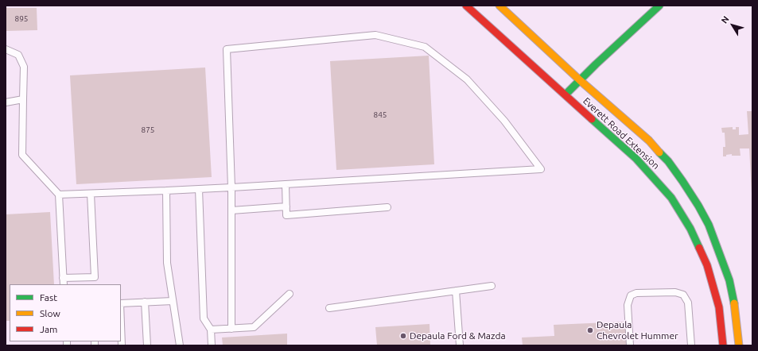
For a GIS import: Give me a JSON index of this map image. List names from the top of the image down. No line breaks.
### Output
{"streets":{"main road":["Everett Road Extension"]},"places":["Depaula Chevrolet Hummer","Depaula Ford & Mazda"],"house_numbers":["895","845","875"],"legend":["Fast","Slow","Jam"],"north":"top left"}
